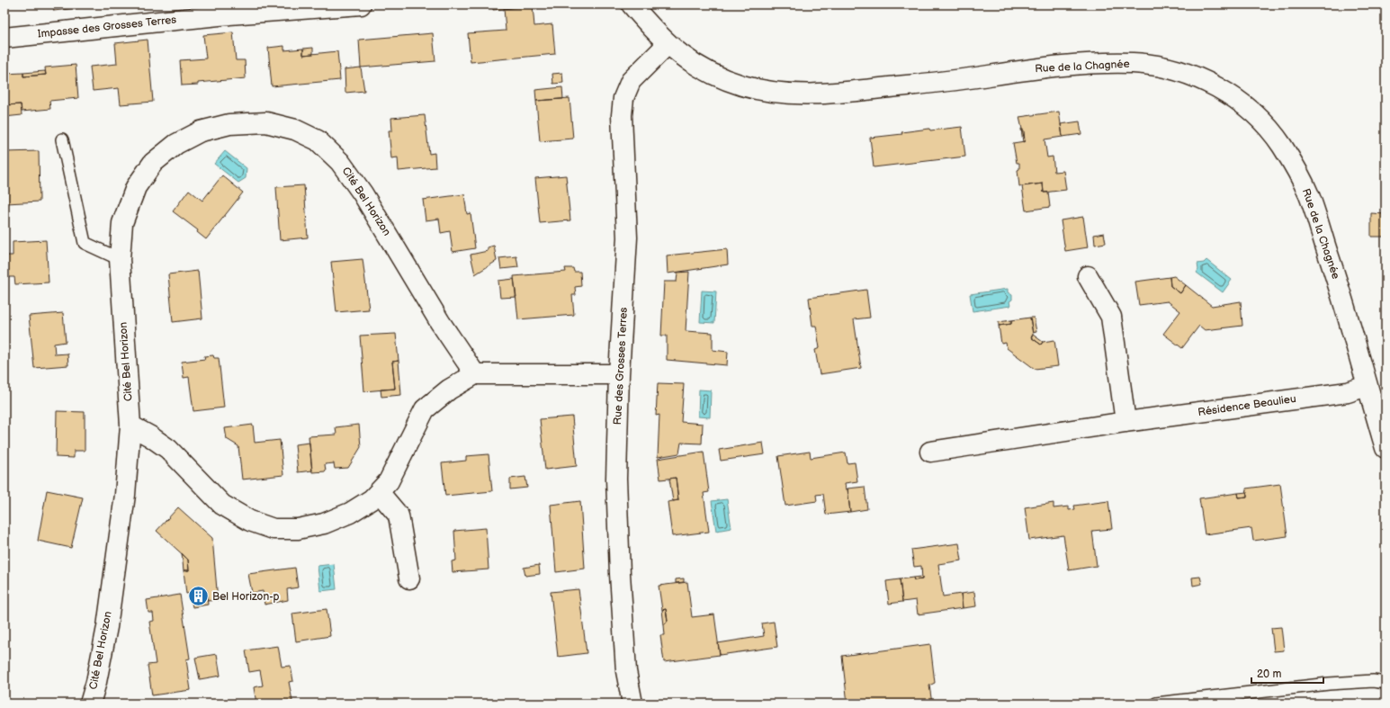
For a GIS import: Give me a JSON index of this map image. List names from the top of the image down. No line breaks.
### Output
{"streets":{"street":["Impasse des Grosses Terres","Rue de la Chagnée","Cité Bel Horizon","Rue des Grosses Terres","Résidence Beaulieu"]},"crossings":[["Rue de la Chagnée","Rue des Grosses Terres"],["Rue de la Chagnée","Résidence Beaulieu"]],"places":{"building":["Bel Horizon-p"]},"scale_bar":"20 m"}
